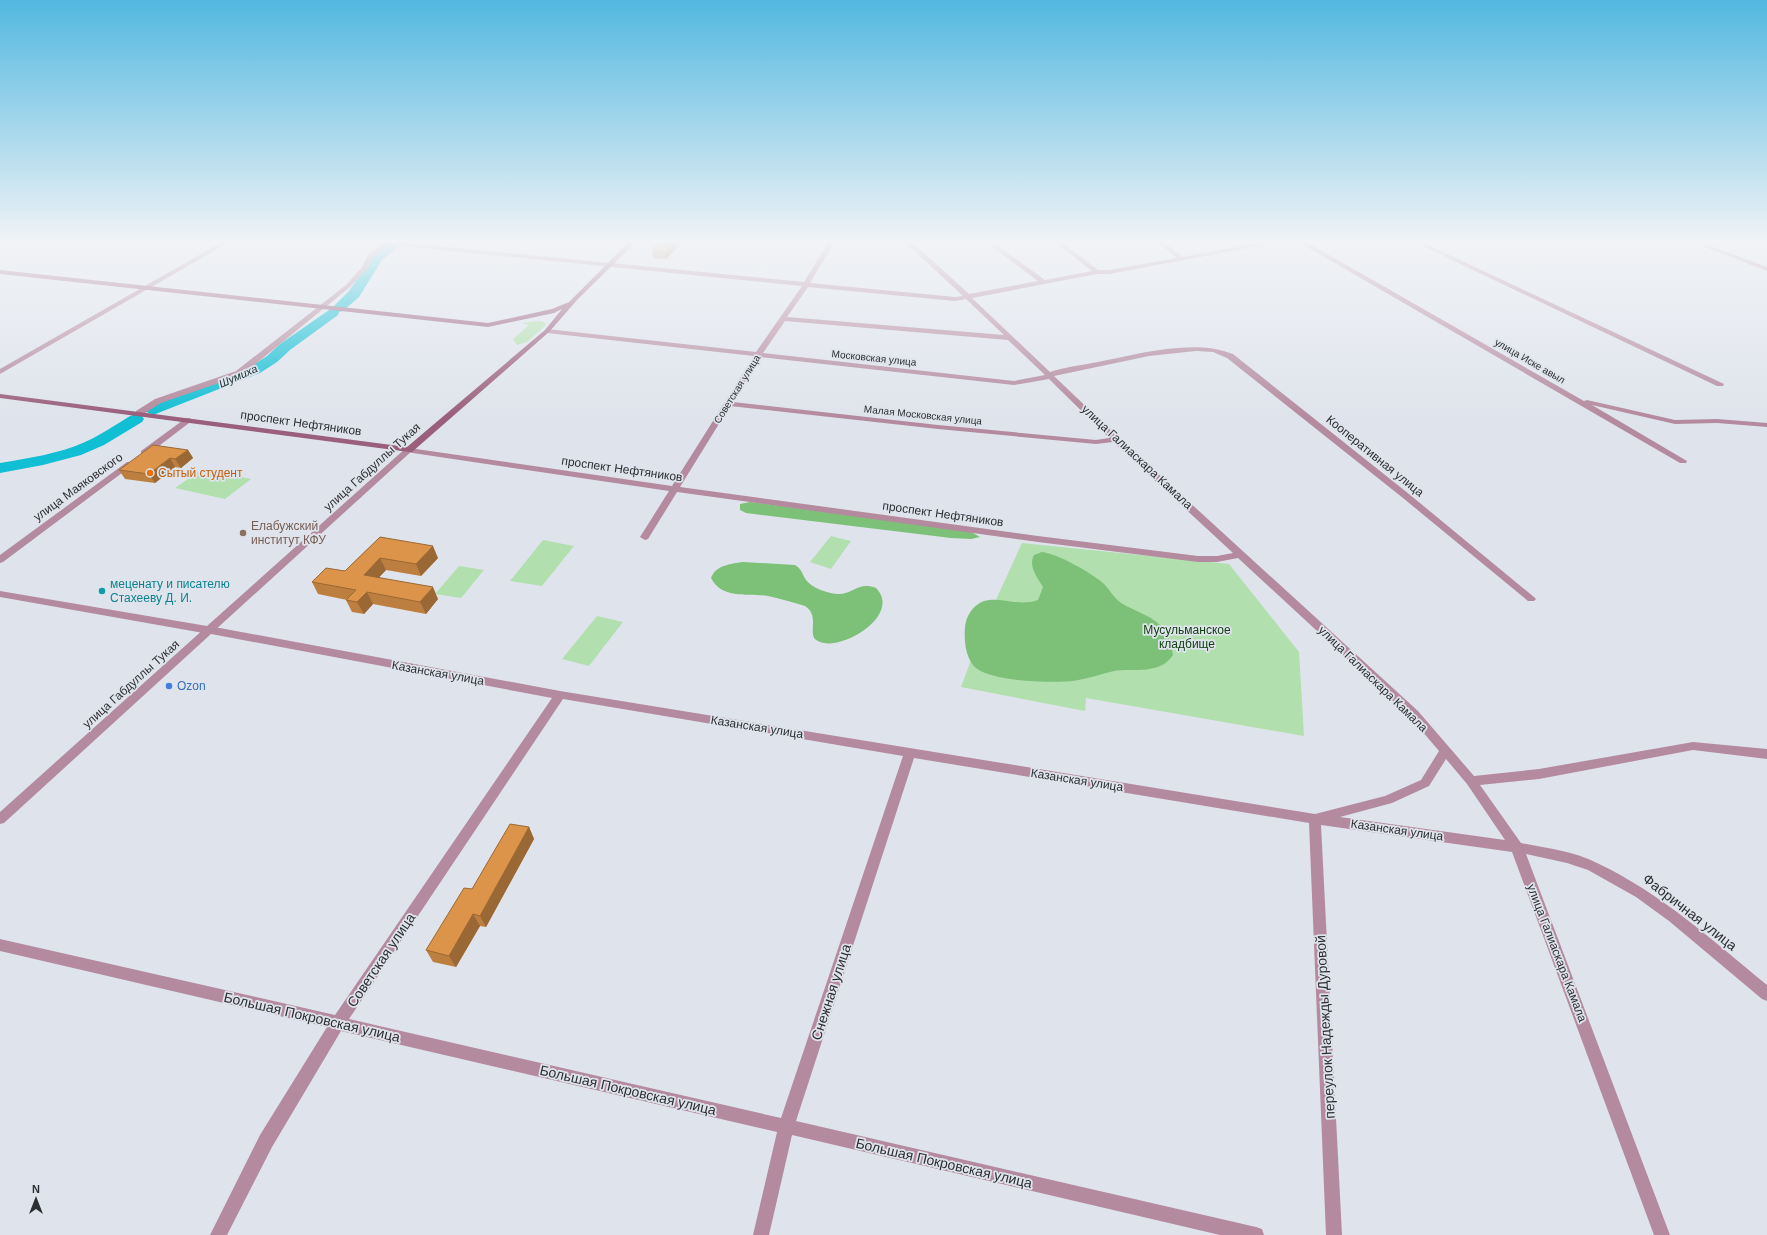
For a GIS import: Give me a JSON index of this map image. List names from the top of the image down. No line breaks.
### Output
{"streets":{"main road":["проспект Нефтяников","улица Габдуллы Тукая"],"street":["Московская улица","улица Иске авыл","Советская улица","Малая Московская улица","Кооперативная улица","улица Галиаскара Камала","улица Маяковского","Казанская улица","Фабричная улица","Снежная улица","Большая Покровская улица","переулок Надежды Дуровой"]},"crossings":[["Московская улица","Советская улица"],["Московская улица","Кооперативная улица"],["Московская улица","улица Галиаскара Камала"],["Московская улица","улица Габдуллы Тукая"],["Советская улица","Малая Московская улица"],["Советская улица","проспект Нефтяников"],["Советская улица","Казанская улица"],["Советская улица","Большая Покровская улица"],["Малая Московская улица","улица Галиаскара Камала"],["проспект Нефтяников","улица Галиаскара Камала"],["проспект Нефтяников","улица Габдуллы Тукая"],["проспект Нефтяников","улица Маяковского"],["улица Галиаскара Камала","Казанская улица"],["улица Галиаскара Камала","Фабричная улица"],["улица Габдуллы Тукая","Казанская улица"],["Казанская улица","Фабричная улица"],["Казанская улица","Снежная улица"],["Казанская улица","переулок Надежды Дуровой"],["Снежная улица","Большая Покровская улица"]],"water":["Шумиха"],"parks":["Мусульманское кладбище"],"places":["Сытый студент","Елабужский институт КФУ","меценату и писателю Стахееву Д. И.","Ozon"],"north":"top"}
